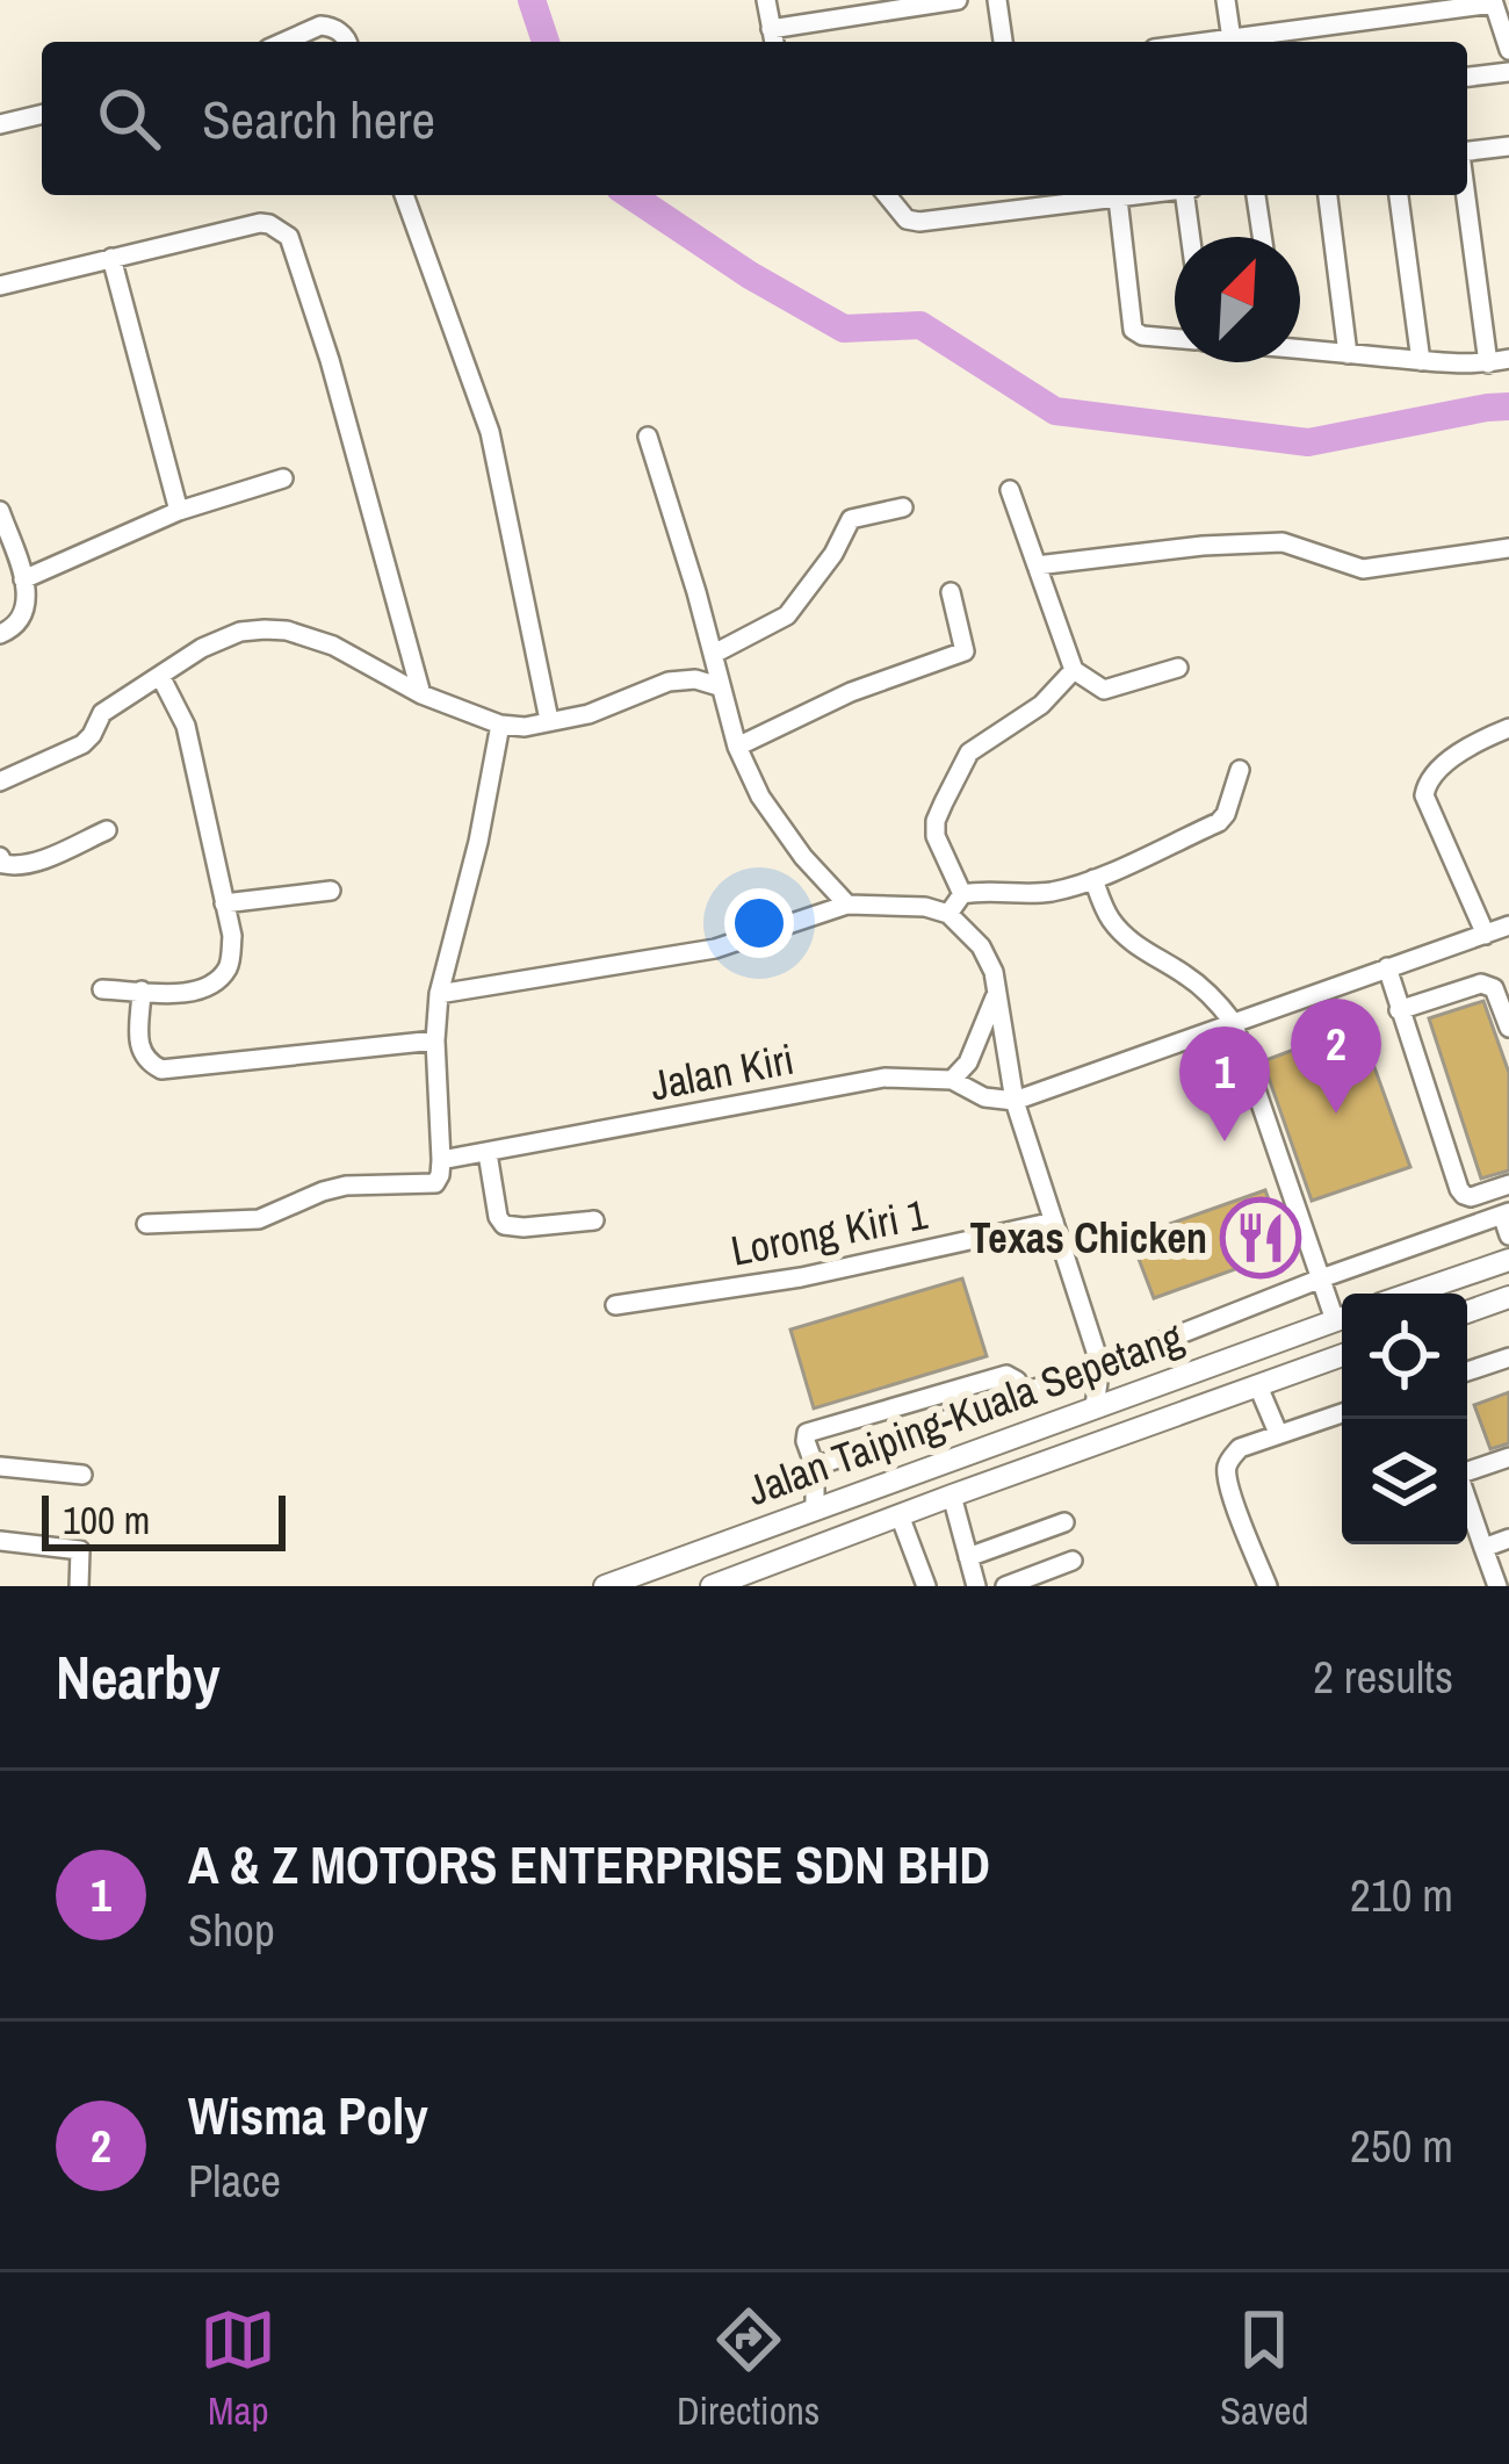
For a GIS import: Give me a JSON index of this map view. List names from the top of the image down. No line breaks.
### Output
{"streets":{"main road":["Jalan Taiping-Kuala Sepetang"],"street":["Jalan Kiri","Lorong Kiri 1"]},"places":{"restaurant":["Texas Chicken"]},"scale_bar":"100 m","north":"top right","page":{"search":"Search here","pins":["2","1"],"scale":"100 m","heading":["Nearby","2 results"],"list":[{"mark":"1","name":"A & Z MOTORS ENTERPRISE SDN BHD","note":"Shop","value":"210 m"},{"mark":"2","name":"Wisma Poly","note":"Place","value":"250 m"}],"nav":["Map","Directions","Saved"]}}
